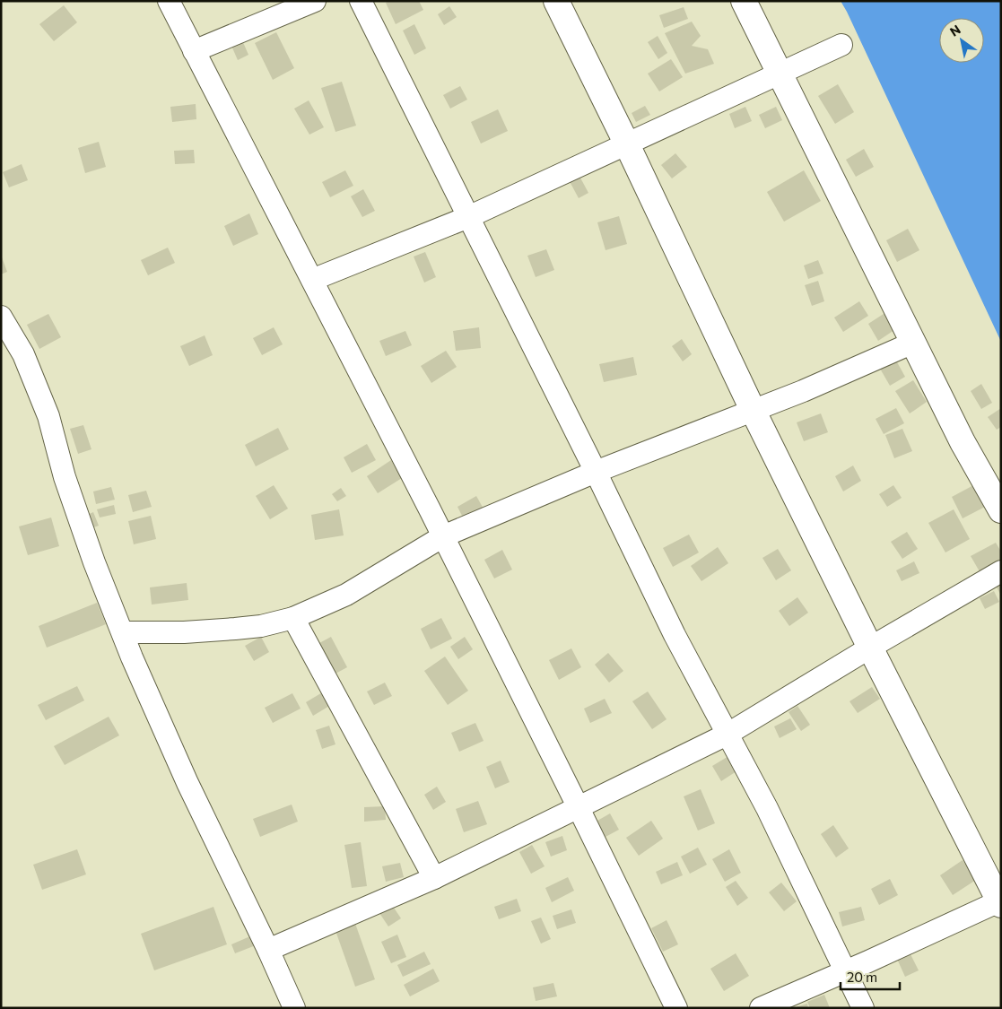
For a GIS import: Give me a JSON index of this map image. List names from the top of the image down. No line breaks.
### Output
{"scale_bar":"20 m","north":"top left"}
